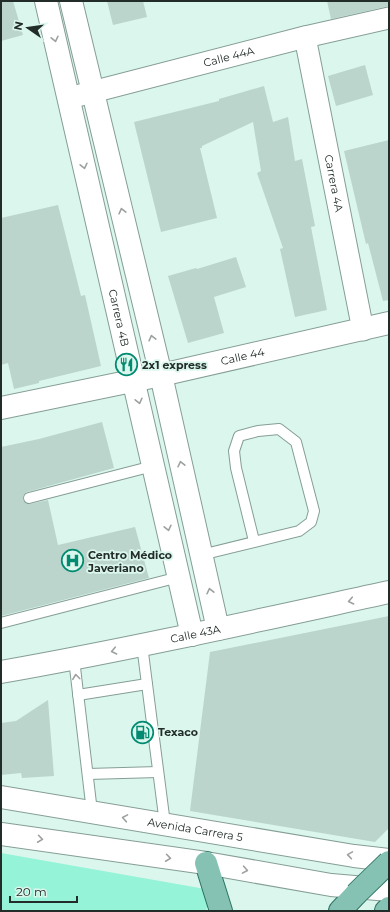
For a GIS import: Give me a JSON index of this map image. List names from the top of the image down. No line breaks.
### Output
{"streets":{"street":["Calle 44A","Carrera 4A","Carrera 4B","Calle 44","Calle 43A","Avenida Carrera 5"]},"crossings":[["Calle 44A","Carrera 4A"],["Calle 44A","Carrera 4B"],["Carrera 4A","Calle 44"],["Carrera 4B","Calle 44"],["Carrera 4B","Calle 43A"]],"one_way":["Calle 43A"],"places":{"restaurant":["2x1 express"],"hospital":["Centro Médico Javeriano"],"fuel station":["Texaco"]},"scale_bar":"20 m","north":"left"}
